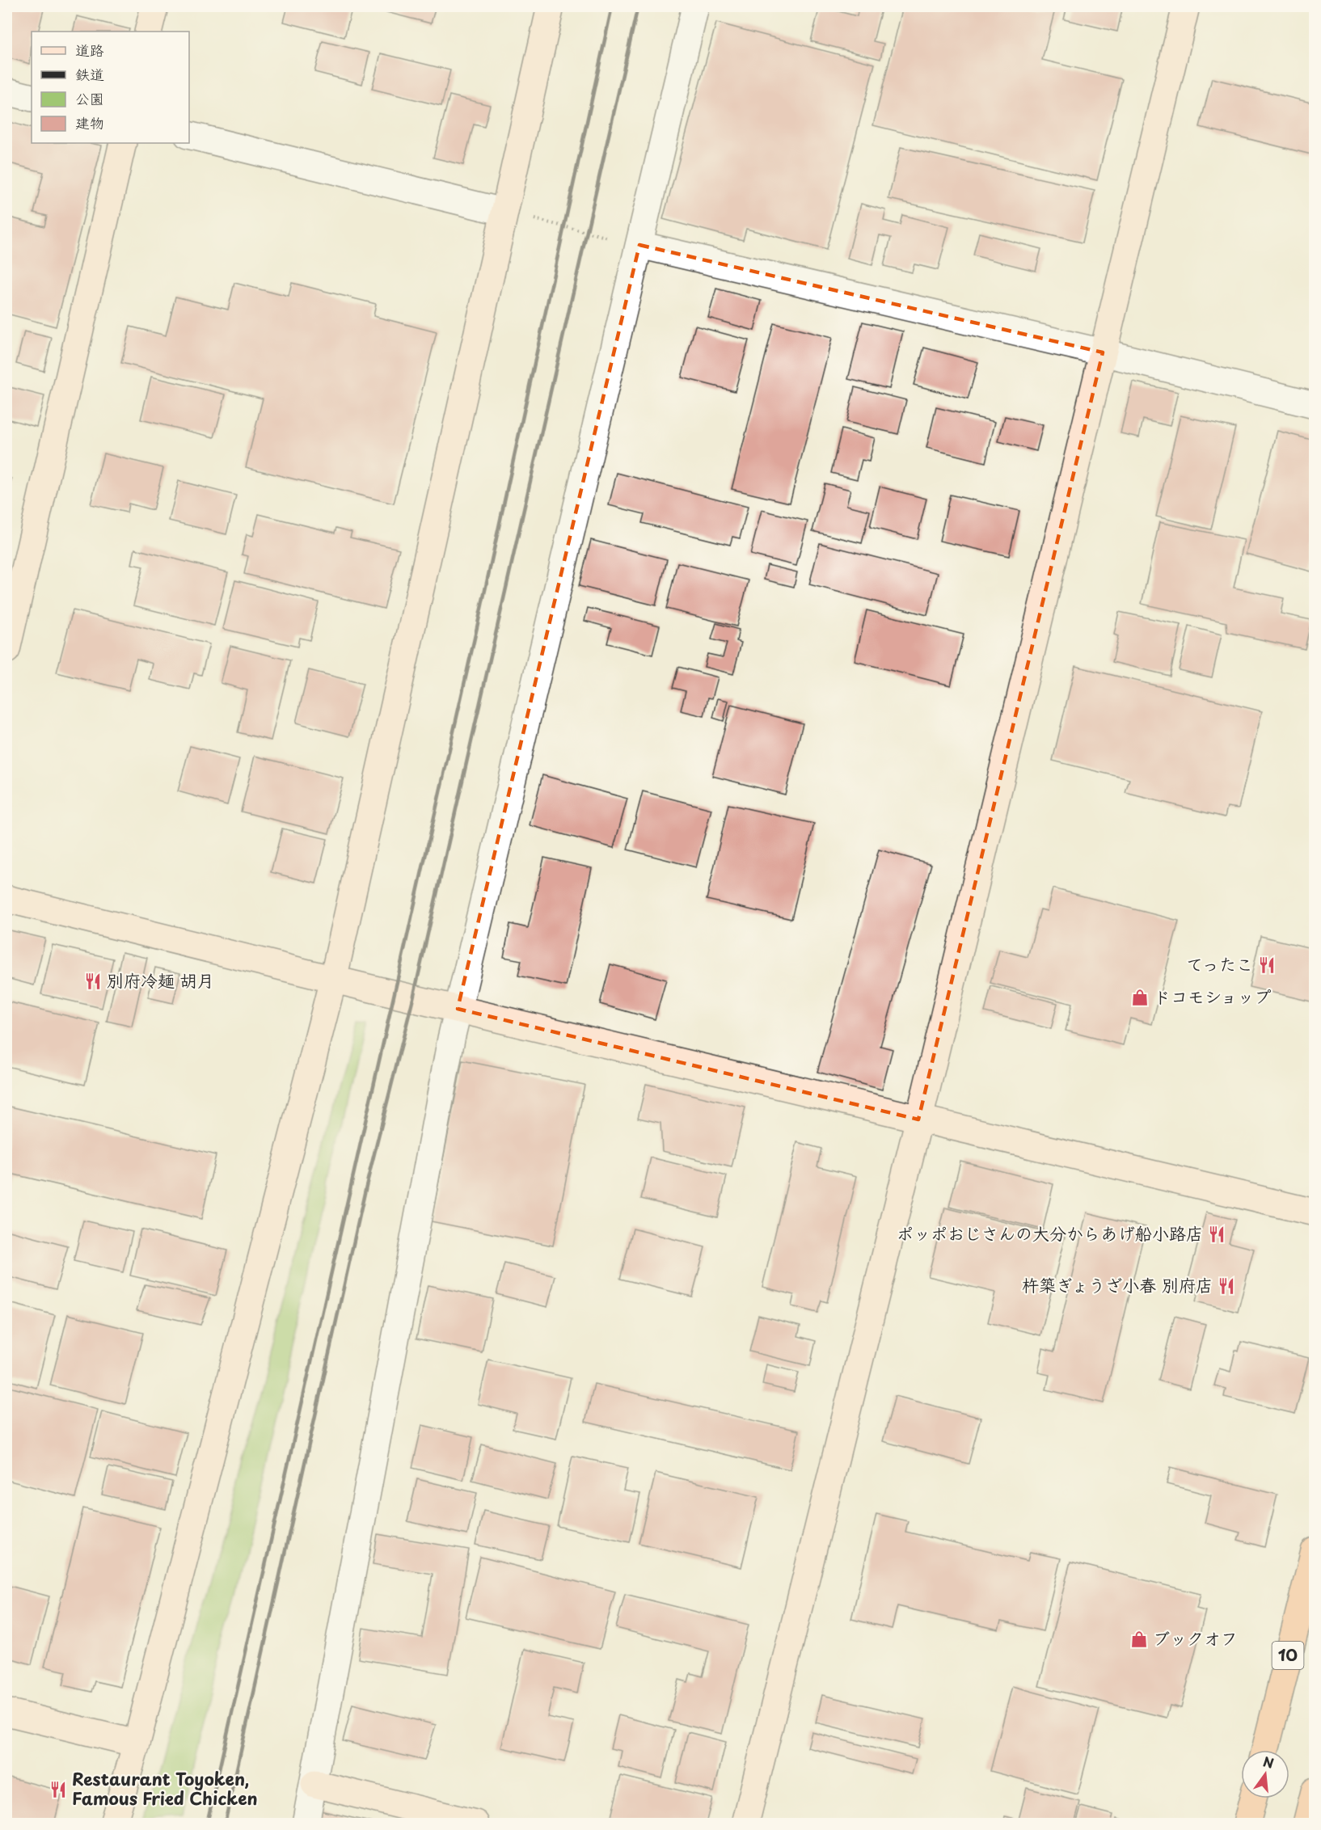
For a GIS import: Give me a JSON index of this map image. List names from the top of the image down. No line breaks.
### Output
{"streets":{"highway":["10"]},"places":{"restaurant":["てったこ","別府冷麺 胡月","ポッポおじさんの大分からあげ船小路店","杵築ぎょうざ小春 別府店","Restaurant Toyoken, Famous Fried Chicken"],"shop":["ドコモショップ","ブックオフ"]},"legend":["道路","鉄道","公園","建物"],"north":"top"}
